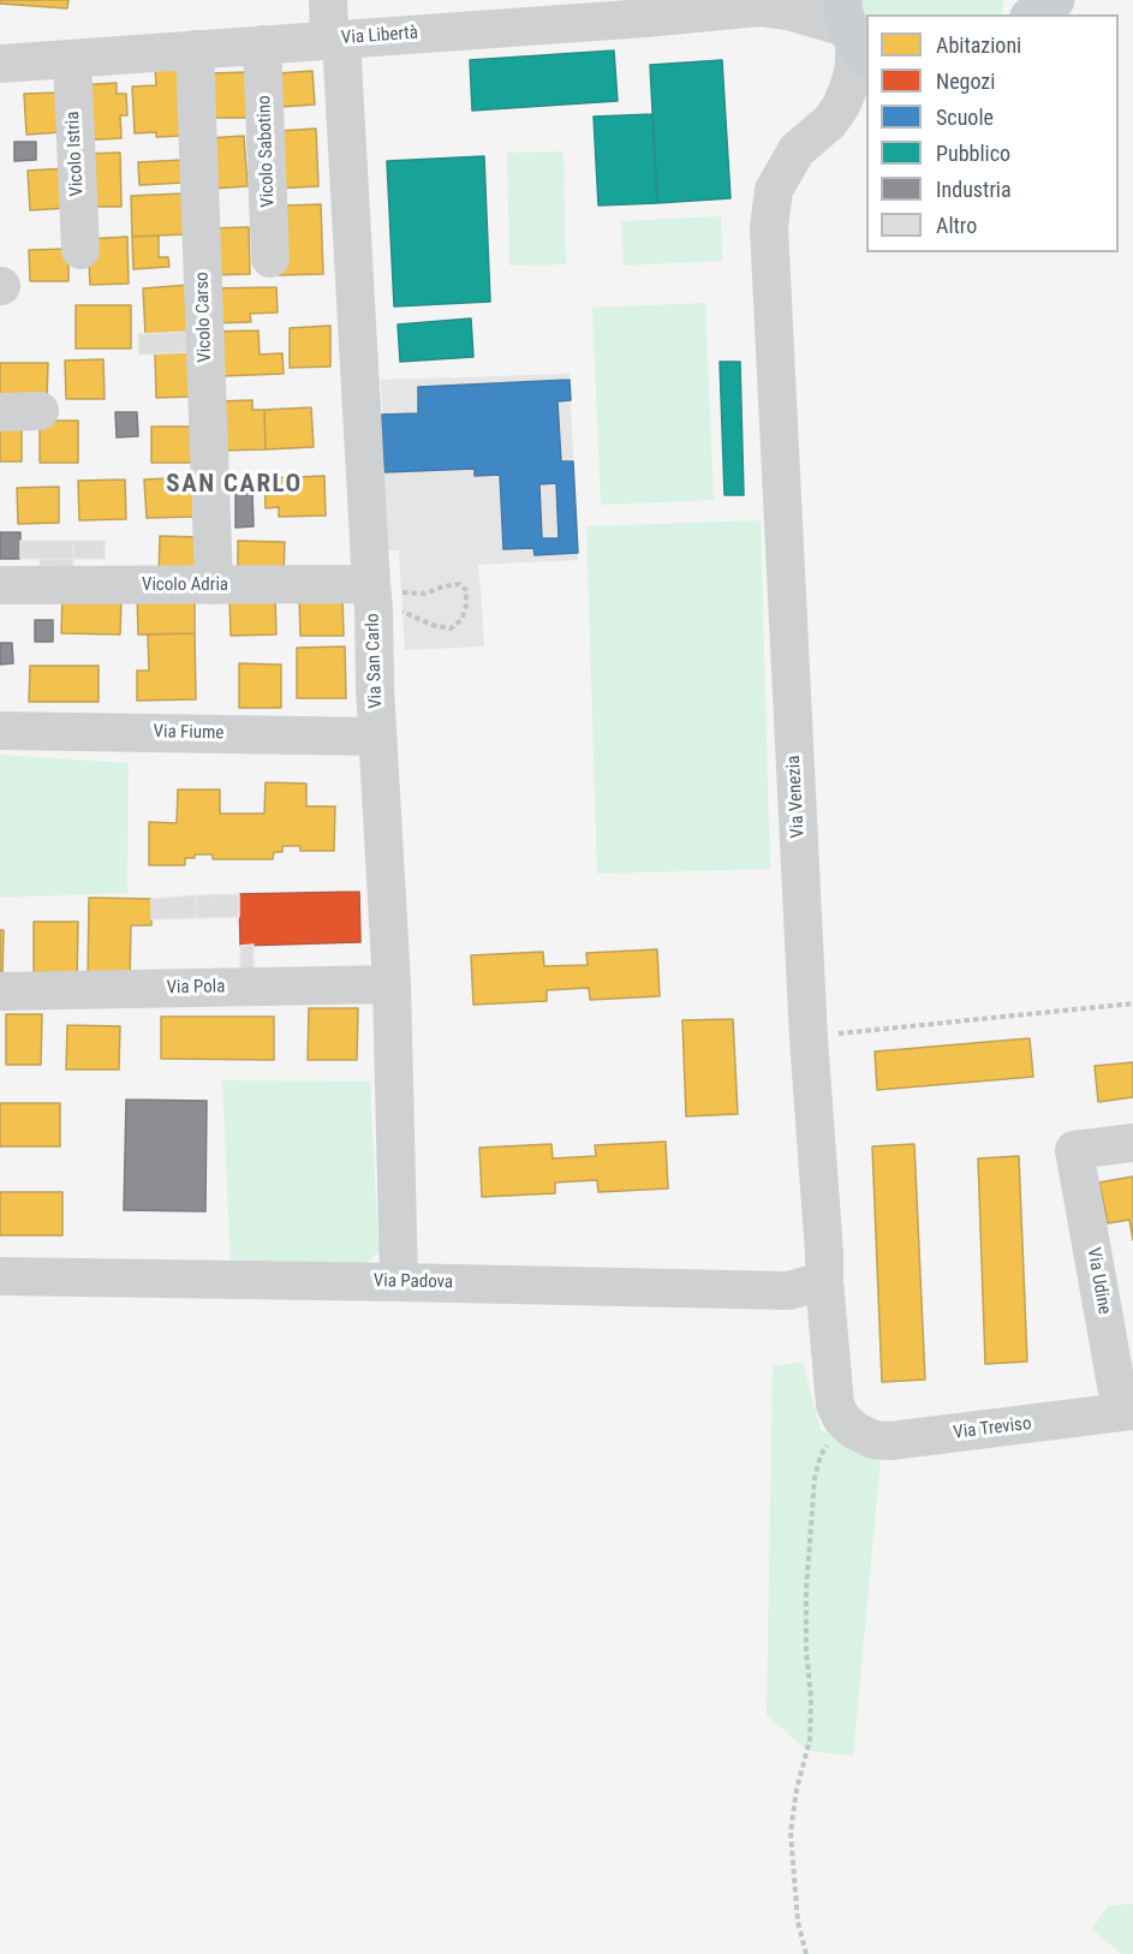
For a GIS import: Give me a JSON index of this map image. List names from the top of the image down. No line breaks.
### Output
{"streets":{"street":["Via Libertà","Vicolo Sabotino","Vicolo Istria","Vicolo Carso","Vicolo Adria","Via San Carlo","Via Fiume","Via Venezia","Via Pola","Via Udine","Via Padova","Via Treviso"]},"crossings":[["Via Libertà","Vicolo Sabotino"],["Via Libertà","Vicolo Istria"],["Via Libertà","Vicolo Carso"],["Via Libertà","Via San Carlo"],["Via Libertà","Via Venezia"],["Vicolo Carso","Vicolo Adria"],["Vicolo Adria","Via San Carlo"],["Via San Carlo","Via Fiume"],["Via San Carlo","Via Pola"],["Via San Carlo","Via Padova"],["Via Venezia","Via Padova"],["Via Venezia","Via Treviso"],["Via Udine","Via Treviso"]],"districts":["SAN CARLO"],"legend":["Abitazioni","Negozi","Scuole","Pubblico","Industria","Altro"]}
